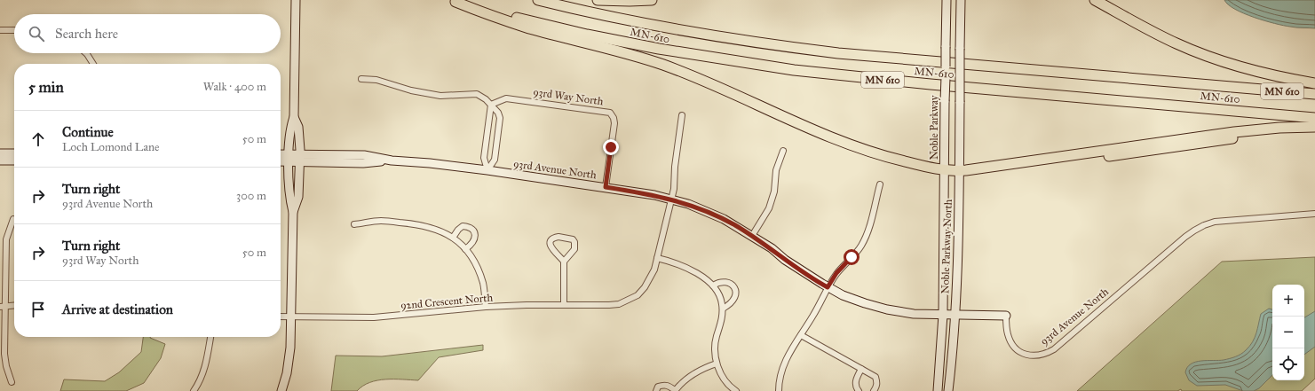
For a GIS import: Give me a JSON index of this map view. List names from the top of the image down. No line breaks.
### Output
{"streets":{"highway":["MN-610","MN 610"],"street":["93rd Way North","Noble Parkway","93rd Avenue North","Noble Parkway North","92nd Crescent North"]},"crossings":[["93rd Way North","93rd Avenue North"],["Noble Parkway","Noble Parkway North"],["93rd Avenue North","Noble Parkway North"]],"page":{"search":"Search here","heading":["5 min","Walk · 400 m"],"list":[["Continue","Loch Lomond Lane","50 m"],["Turn right","93rd Avenue North","300 m"],["Turn right","93rd Way North","50 m"],"Arrive at destination"],"map_buttons":["+","−"]}}
